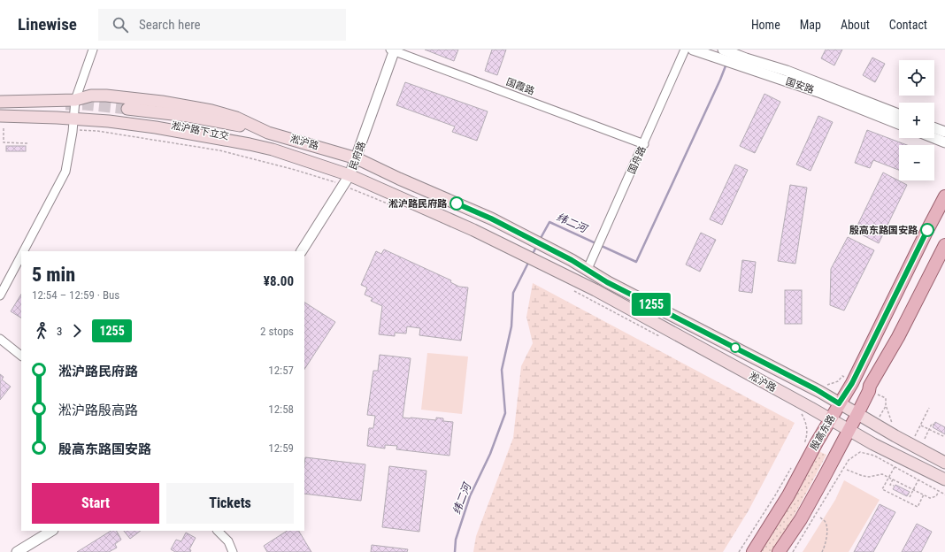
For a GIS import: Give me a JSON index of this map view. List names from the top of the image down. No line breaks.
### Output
{"streets":{"main road":["淞沪路下立交","淞沪路","殷高东路"],"street":["国安路","国霞路","民府路","国舟路"]},"crossings":[["国霞路","民府路"],["国霞路","国舟路"],["淞沪路下立交","淞沪路"],["淞沪路","民府路"],["淞沪路","国舟路"],["淞沪路","殷高东路"]],"water":["纬二河"],"places":["淞沪路民府路","殷高东路国安路"],"lines":["bus line 1255"],"page":{"header":"Linewise","search":"Search here","nav":["Home","Map","About","Contact"],"on_map":"1255","map_buttons":["+","−"],"heading":["5 min","12:54 – 12:59 · Bus","¥8.00"],"legs":["3","1255","2 stops"],"list":[{"name":"淞沪路民府路","value":"12:57"},{"name":"淞沪路殷高路","value":"12:58"},{"name":"殷高东路国安路","value":"12:59"}],"buttons":["Start","Tickets"]}}
